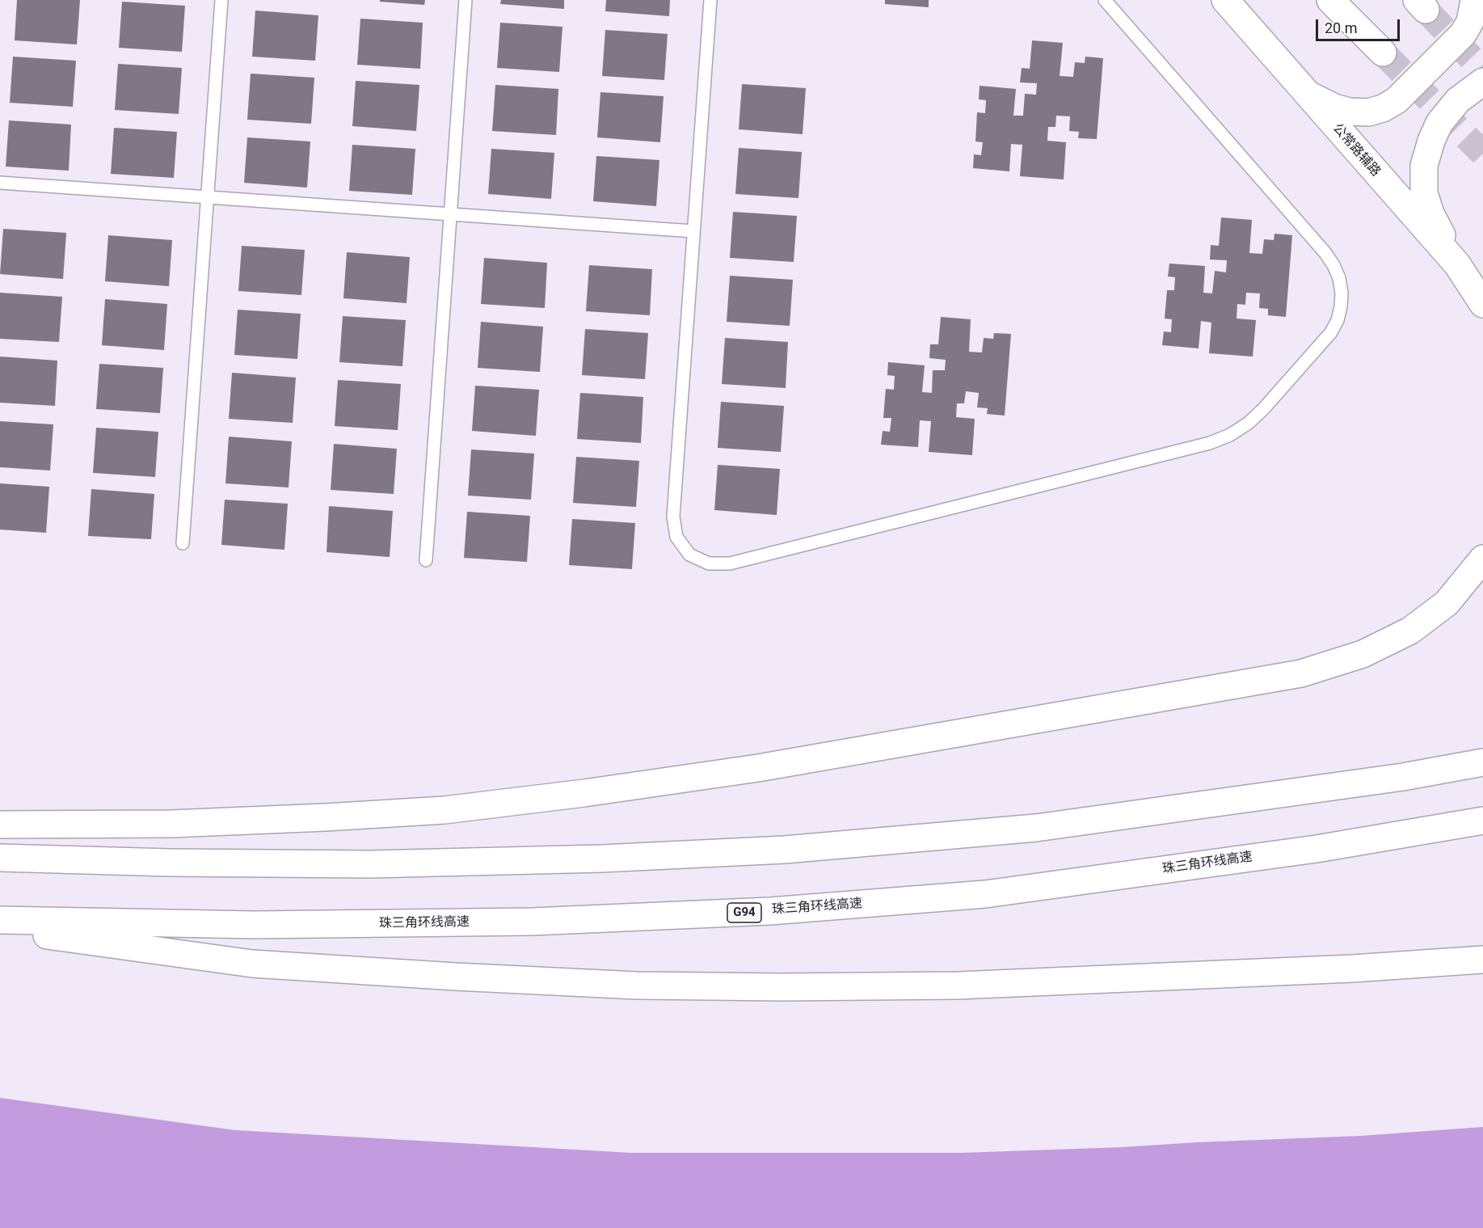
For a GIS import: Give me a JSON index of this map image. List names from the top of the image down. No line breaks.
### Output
{"streets":{"main road":["公常路辅路","珠三角环线高速","G94"]},"scale_bar":"20 m"}
